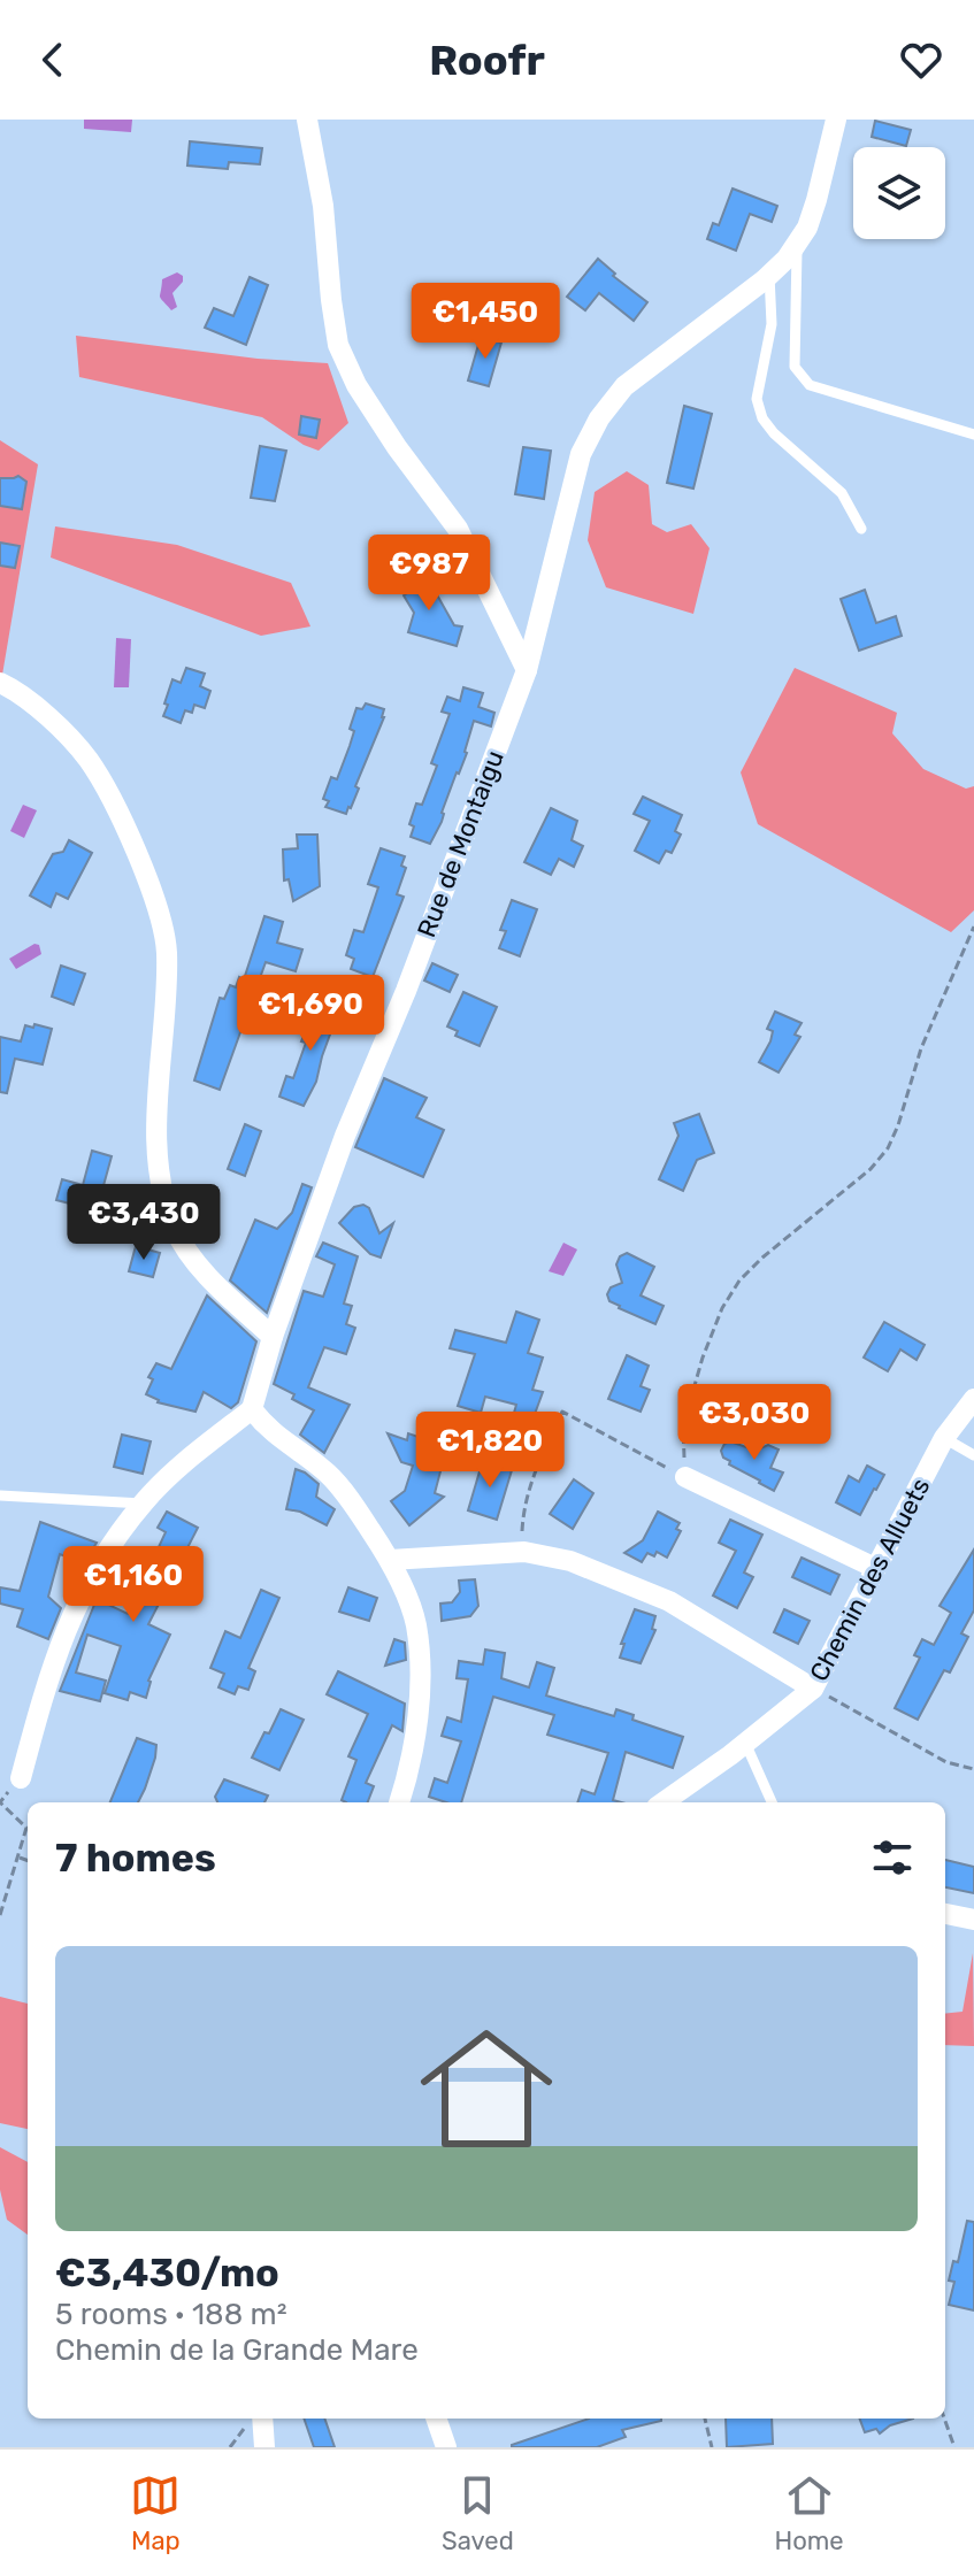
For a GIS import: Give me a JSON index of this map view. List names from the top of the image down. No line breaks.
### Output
{"streets":{"street":["Rue de Montaigu","Chemin des Alluets"]},"page":{"header":"Roofr","price":["€1,450","€987","€1,690","€3,430","€3,030","€1,820","€1,160"],"heading":"7 homes","list":[{"name":"€3,430/mo","note":"5 rooms · 188 m² · Chemin de la Grande Mare"}],"tabs":["Map","Saved","Home"]}}
